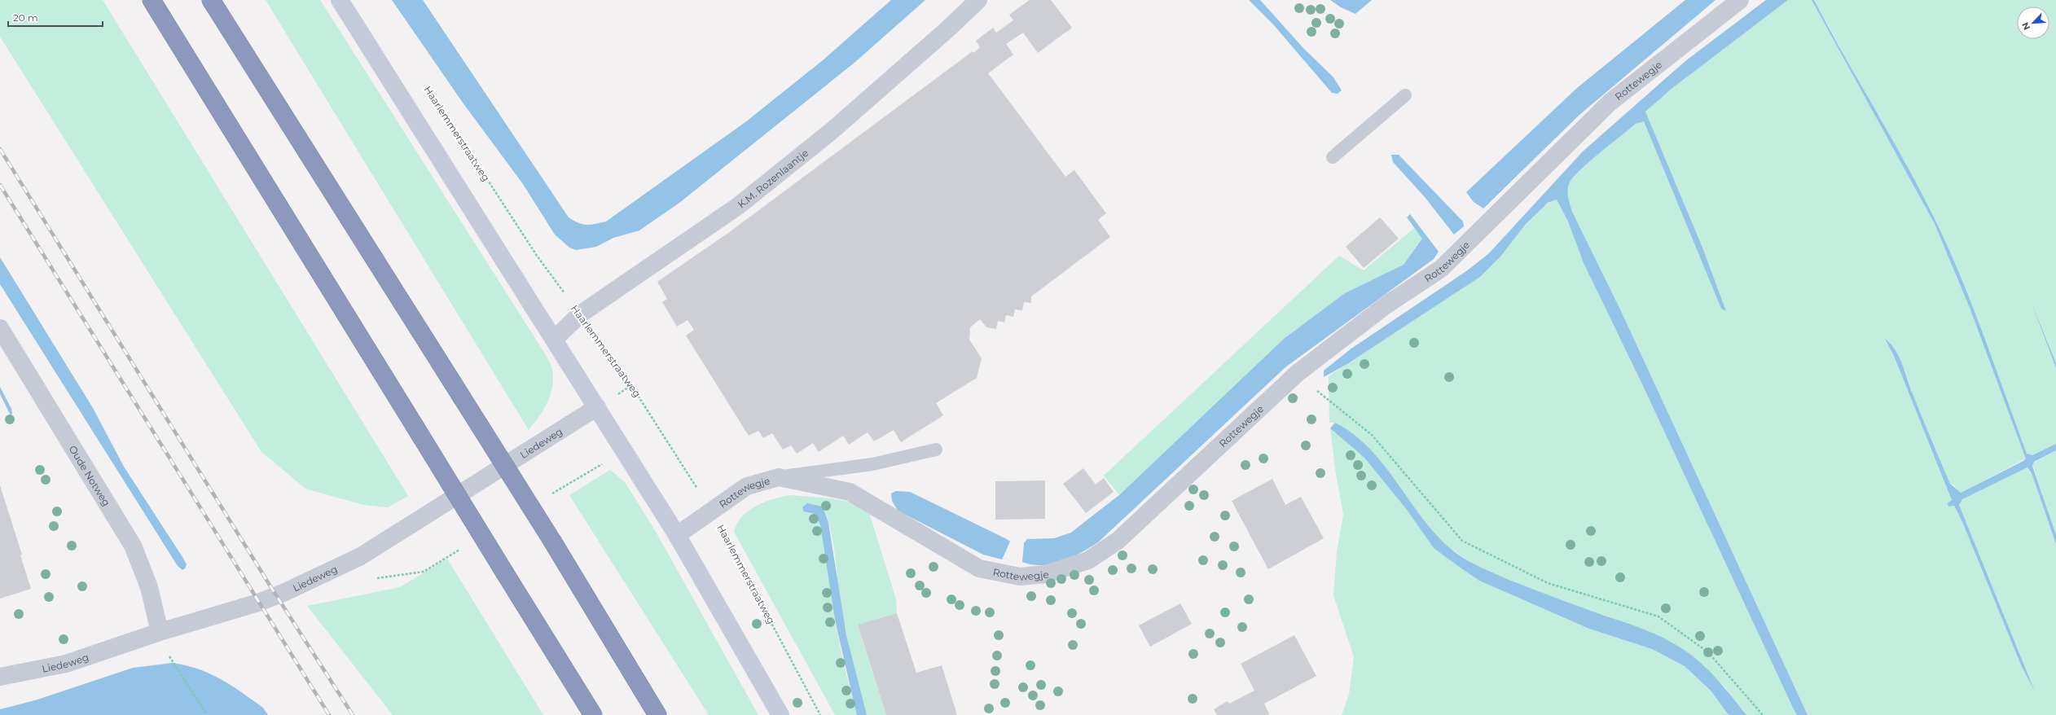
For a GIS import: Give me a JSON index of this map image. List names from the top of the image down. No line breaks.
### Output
{"streets":{"street":["Rottewegje","K.M. Rozenlaantje","Liedeweg","Oude Notweg"],"path":["Haarlemmerstraatweg"]},"crossings":[["Rottewegje","Haarlemmerstraatweg"],["Haarlemmerstraatweg","K.M. Rozenlaantje"],["Liedeweg","Oude Notweg"]],"scale_bar":"20 m","north":"bottom left"}
